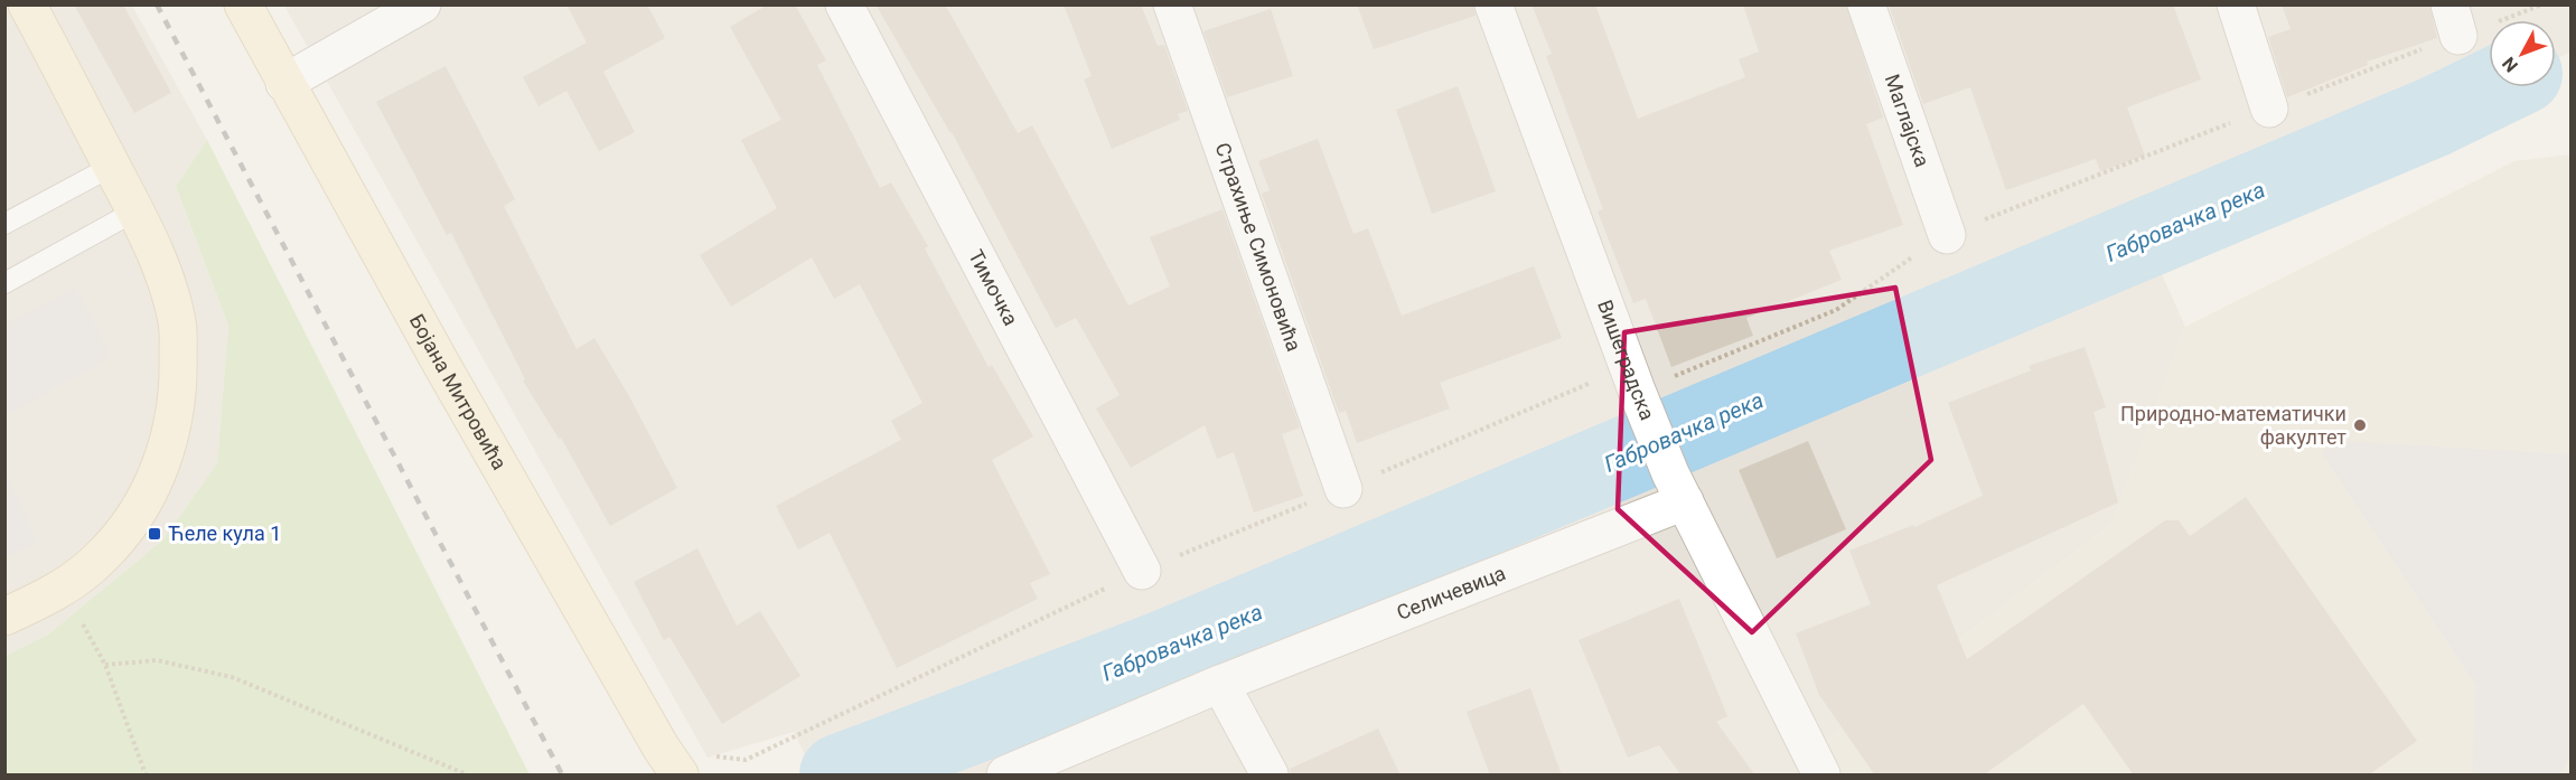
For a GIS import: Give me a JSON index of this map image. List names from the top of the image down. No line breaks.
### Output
{"streets":{"street":["Маглајска","Страхиње Симоновића","Тимочка","Вишеградска","Бојана Митровића","Селичевица"]},"crossings":[["Вишеградска","Селичевица"]],"water":["Габровачка река"],"places":{"other":["Природно-математички факултет"],"transit":["Ћеле кула 1"]},"north":"bottom left"}
